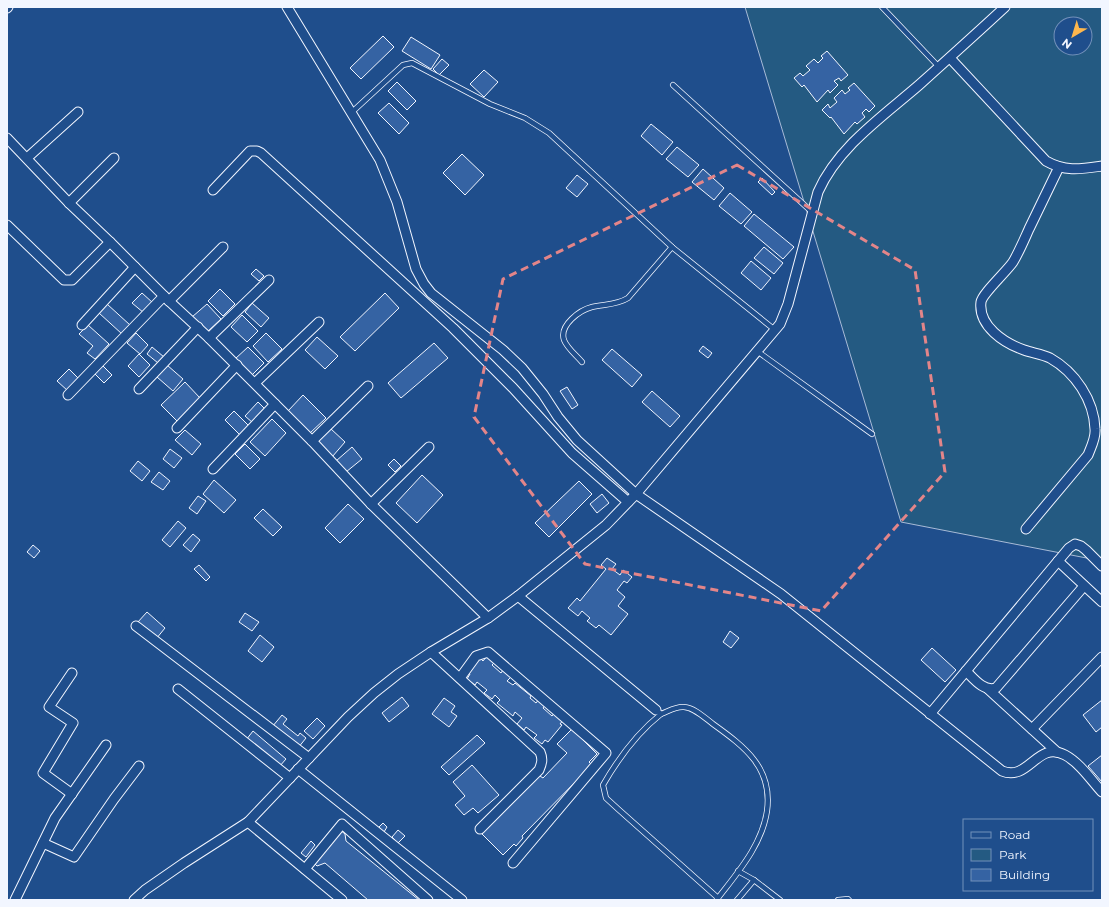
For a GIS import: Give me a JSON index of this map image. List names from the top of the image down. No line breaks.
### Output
{"legend":["Road","Park","Building"],"north":"bottom left"}
